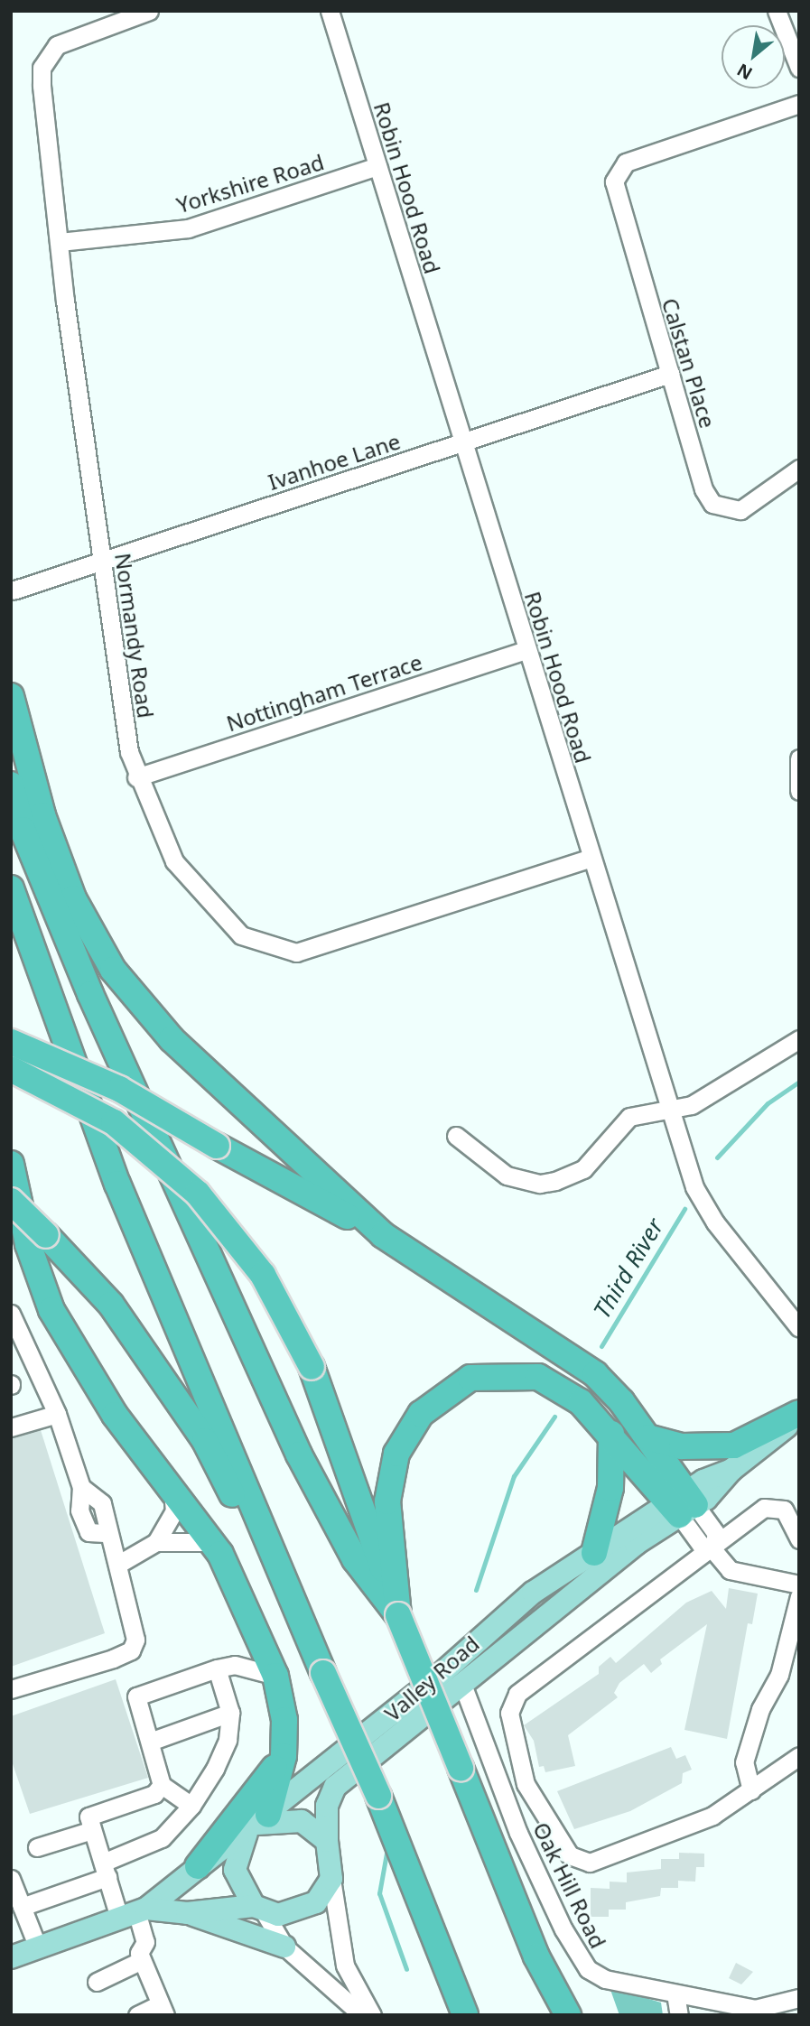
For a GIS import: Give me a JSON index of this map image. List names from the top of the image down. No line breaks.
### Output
{"streets":{"main road":["Valley Road"],"street":["Yorkshire Road","Robin Hood Road","Calstan Place","Ivanhoe Lane","Normandy Road","Nottingham Terrace","Oak Hill Road"]},"crossings":[["Yorkshire Road","Robin Hood Road"],["Yorkshire Road","Normandy Road"],["Robin Hood Road","Ivanhoe Lane"],["Robin Hood Road","Normandy Road"],["Robin Hood Road","Nottingham Terrace"],["Calstan Place","Ivanhoe Lane"],["Ivanhoe Lane","Normandy Road"],["Normandy Road","Nottingham Terrace"],["Valley Road","Oak Hill Road"]],"water":["Third River"],"north":"bottom left"}
